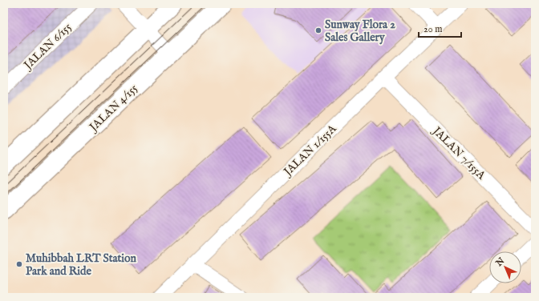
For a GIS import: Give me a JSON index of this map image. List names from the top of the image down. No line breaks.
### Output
{"streets":{"street":["JALAN 6/155","JALAN 4/155","JALAN 1/155A","JALAN 7/155A"]},"crossings":[["JALAN 1/155A","JALAN 7/155A"]],"places":["Sunway Flora 2 Sales Gallery","Muhibbah LRT Station Park and Ride"],"scale_bar":"20 m","north":"top left"}
